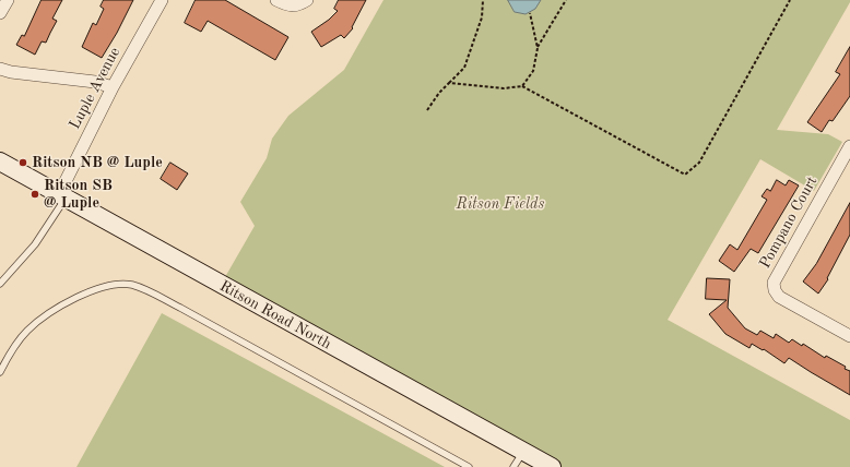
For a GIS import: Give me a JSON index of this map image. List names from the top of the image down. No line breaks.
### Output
{"streets":{"main road":["Ritson Road North"],"street":["Luple Avenue","Pompano Court"]},"crossings":[["Luple Avenue","Ritson Road North"]],"parks":["Ritson Fields"],"places":["Ritson NB @ Luple","Ritson SB @ Luple"]}
